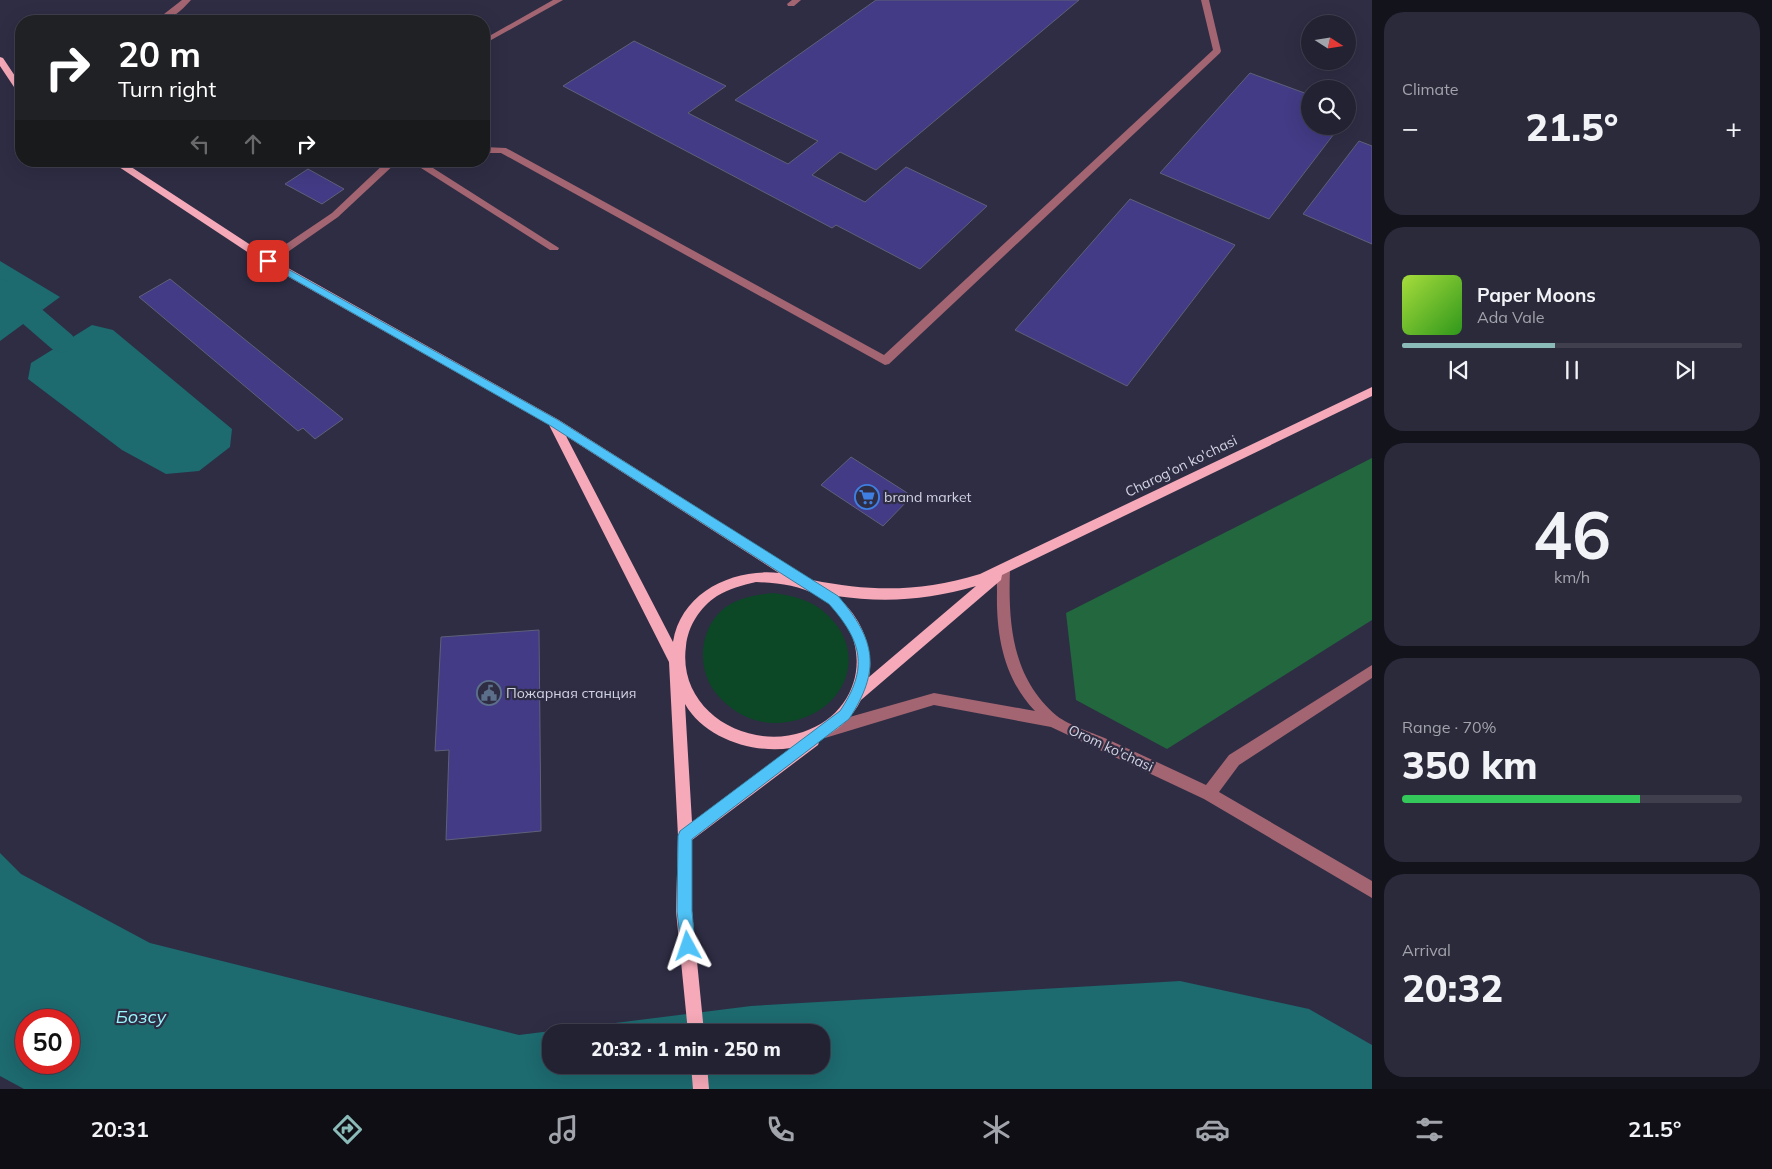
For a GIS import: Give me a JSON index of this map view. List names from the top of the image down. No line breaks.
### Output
{"streets":{"main road":["Charog'on ko'chasi"],"street":["Orom ko'chasi"]},"water":["Бозсу"],"places":{"supermarket":["brand market"],"public building":["Пожарная станция"]},"north":"right","page":{"tile":["Climate",["46","km/h"],["Range · 70%","350 km"],["Arrival","20:32"]],"turn":["20 m","Turn right"],"heat":["−","21.5°","+"],"song":["Paper Moons","Ada Vale"],"limit":"50","trip":"20:32 · 1 min · 250 m","tabs":["20:31","21.5°"]}}
